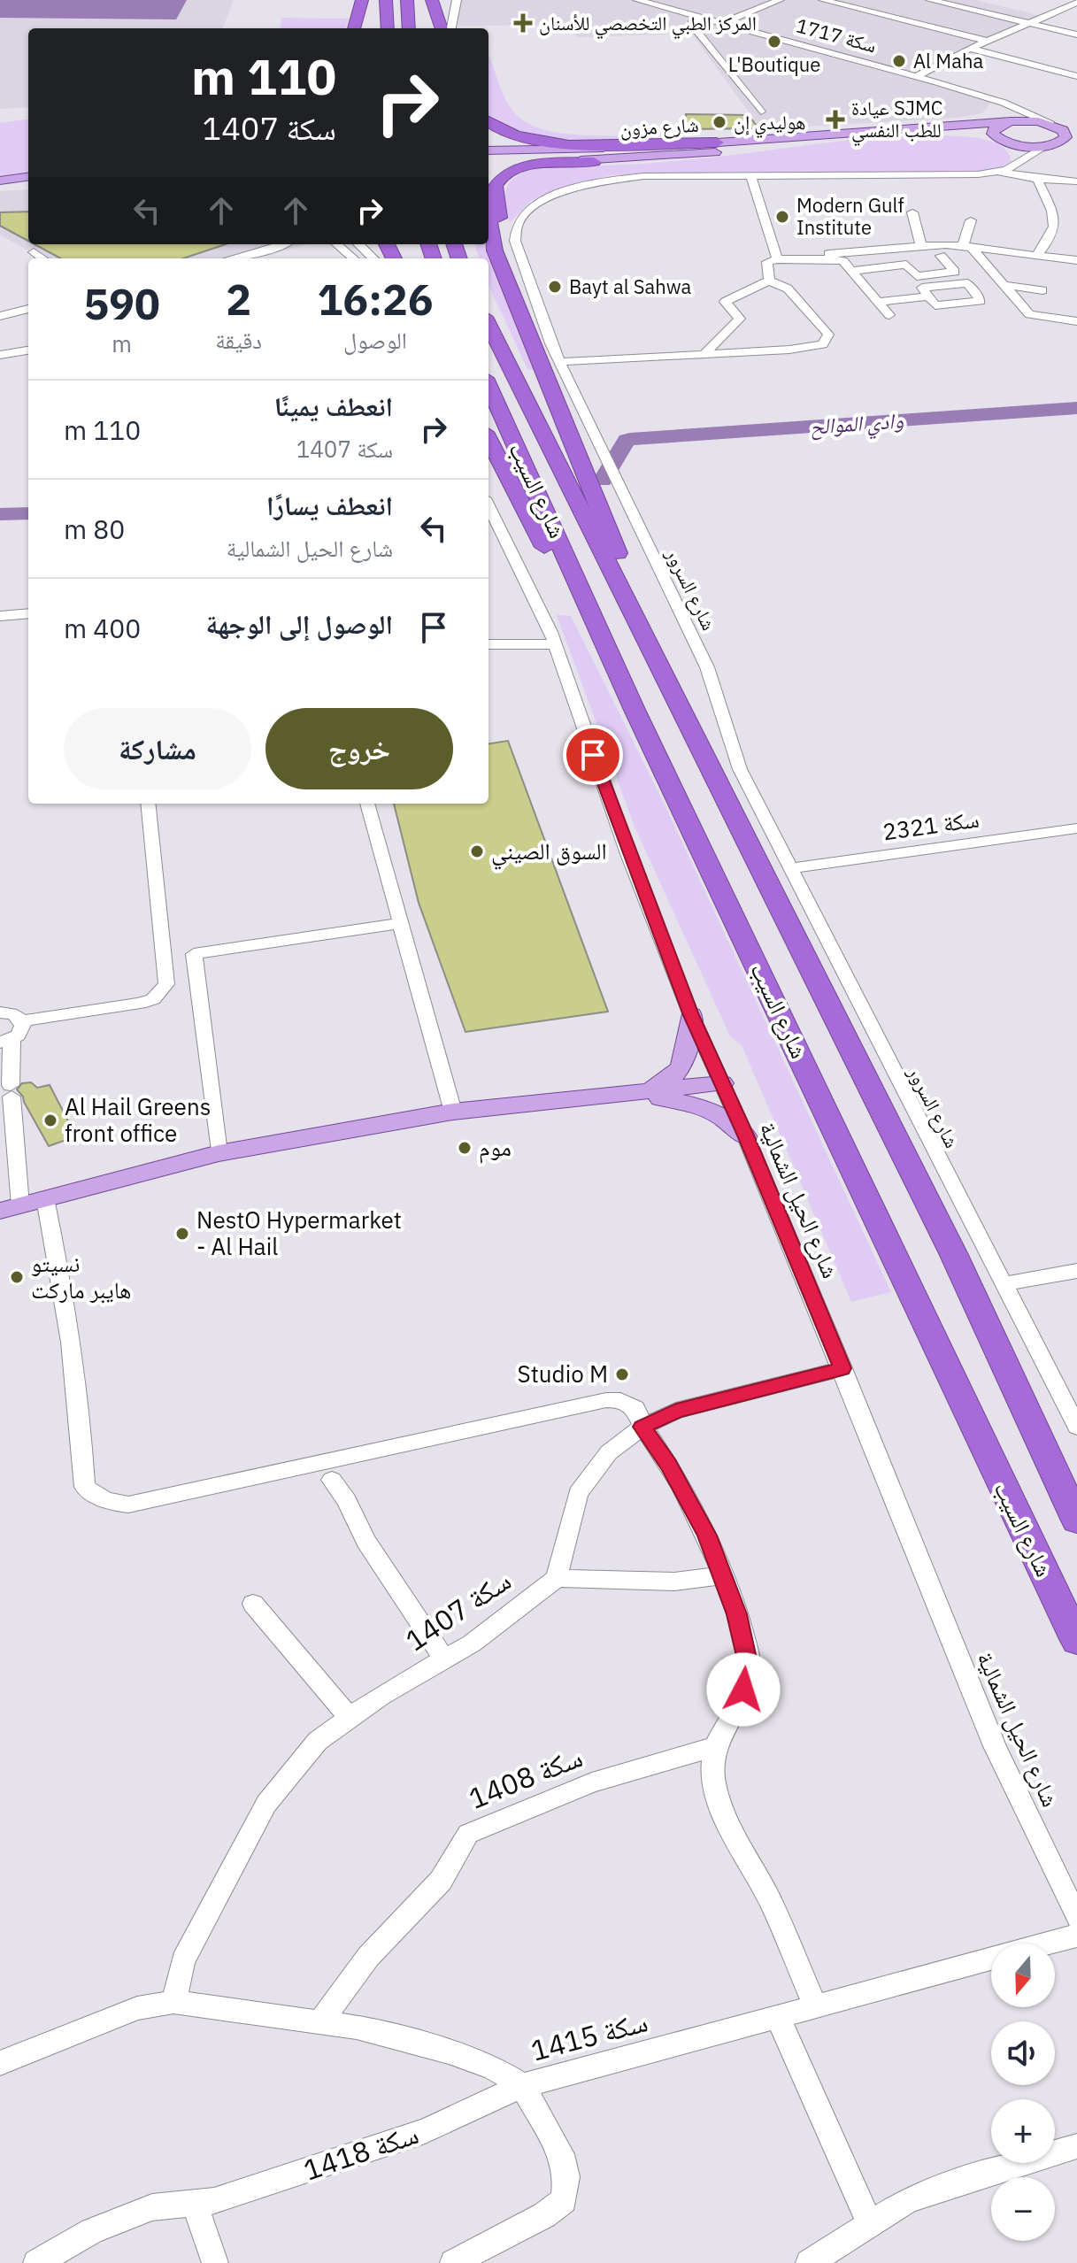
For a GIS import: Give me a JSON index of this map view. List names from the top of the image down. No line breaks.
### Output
{"streets":{"highway":["شارع السيب"],"main road":["شارع مزون"],"street":["سكة 1717","شارع السرور","سكة 2321","شارع الحيل الشمالية","سكة 1407","سكة 1408","سكة 1415","سكة 1418"]},"crossings":[["سكة 1717","شارع مزون"],["شارع مزون","شارع السرور"],["شارع السرور","سكة 2321"],["سكة 1407","سكة 1415"],["سكة 1408","سكة 1415"],["سكة 1415","سكة 1418"]],"water":["وادي الموالح"],"places":{"health":["المركز الطبي التخصصي للأسنان","عيادة SJMC للطب النفسي"],"other":["L'Boutique","Al Maha","هوليدي إن","Modern Gulf Institute","Bayt al Sahwa","السوق الصيني","Al Hail Greens front office","موم","NestO Hypermarket - Al Hail","نسيتو هايبر ماركت","Studio M"]},"north":"bottom","page":{"turn":["110 m","سكة 1407"],"eta":["16:26","الوصول","2","دقيقة","590","m"],"list":[{"name":"انعطف يمينًا","note":"سكة 1407","value":"110 m"},{"name":"انعطف يسارًا","note":"شارع الحيل الشمالية","value":"80 m"},{"name":"الوصول إلى الوجهة","value":"400 m"}],"buttons":["خروج","مشاركة"],"map_buttons":["+","−"]}}
